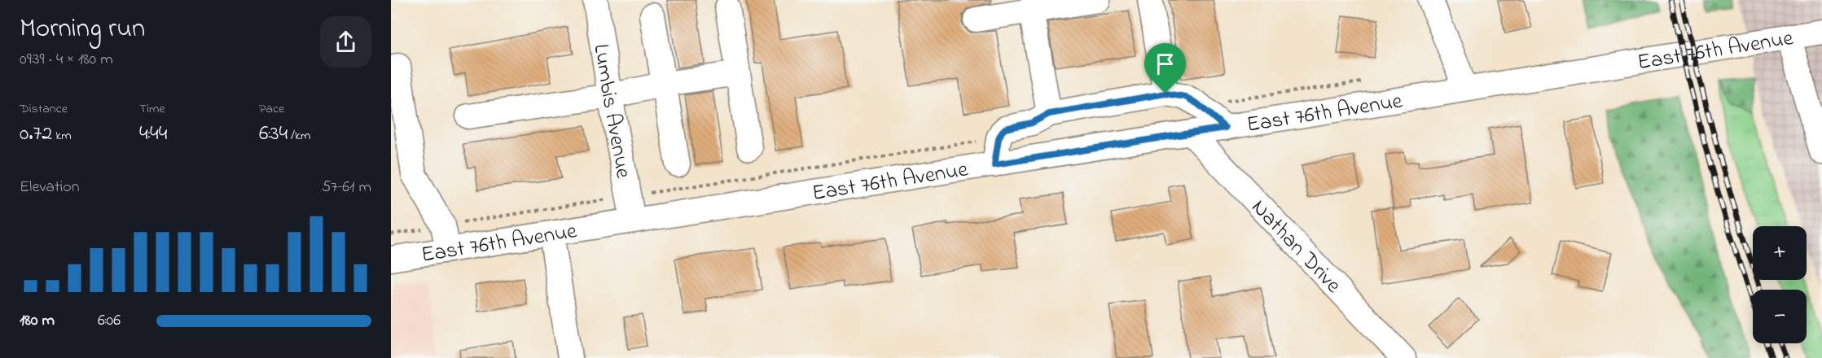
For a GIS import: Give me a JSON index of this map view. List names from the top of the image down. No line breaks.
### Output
{"streets":{"street":["East 76th Avenue","Lumbis Avenue","Nathan Drive"]},"crossings":[["East 76th Avenue","Lumbis Avenue"],["East 76th Avenue","Nathan Drive"]],"page":{"heading":["Morning run","09:39 · 4 × 180 m"],"stats":[["Distance","0.72 km"],["Time","4:44"],["Pace","6:34 /km"]],"chart":["Elevation","57–61 m"],"map_buttons":["+","−"],"list":[{"name":"180 m","note":"6:06"}]}}
